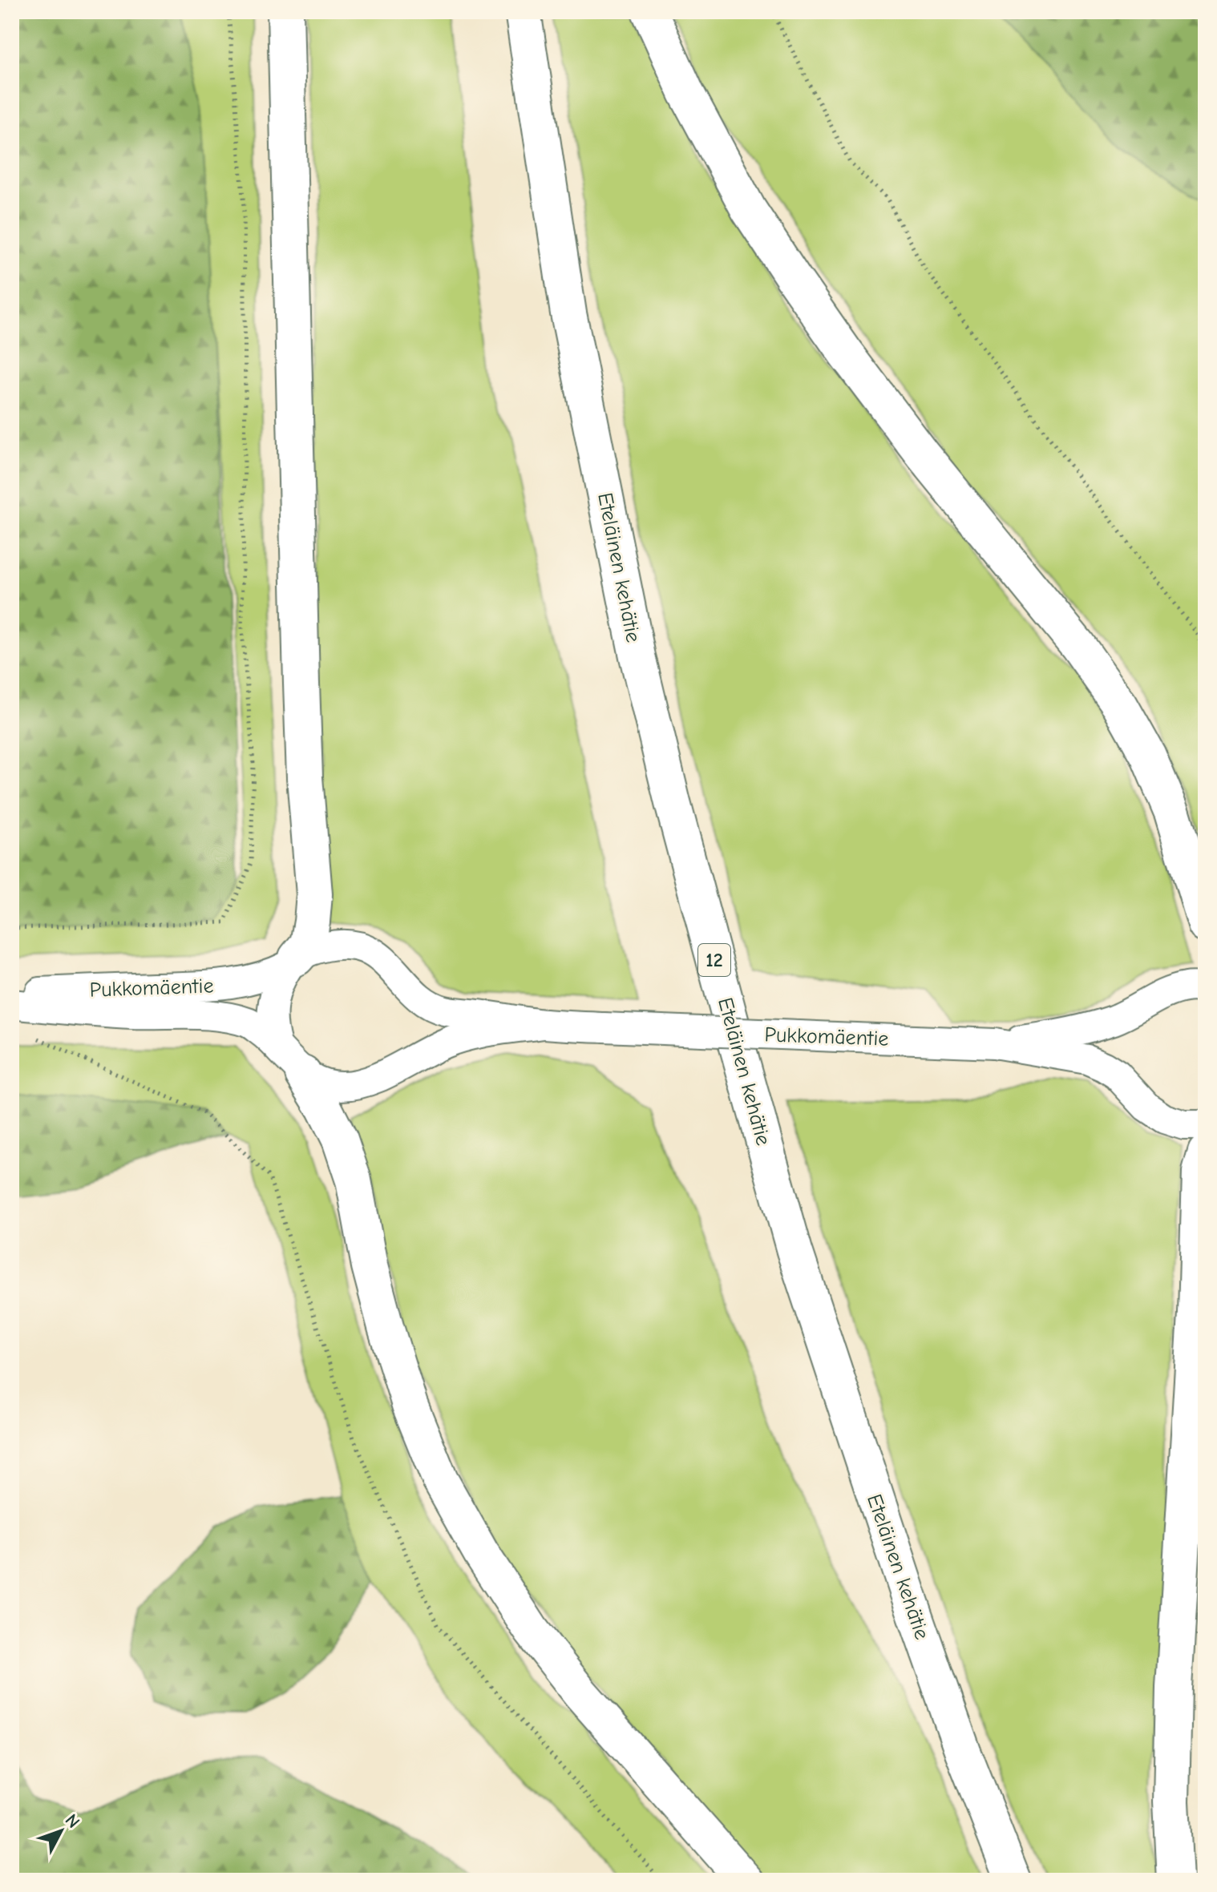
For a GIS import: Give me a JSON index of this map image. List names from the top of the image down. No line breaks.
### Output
{"streets":{"highway":["Eteläinen kehätie","12"],"street":["Pukkomäentie"]},"north":"top right"}
